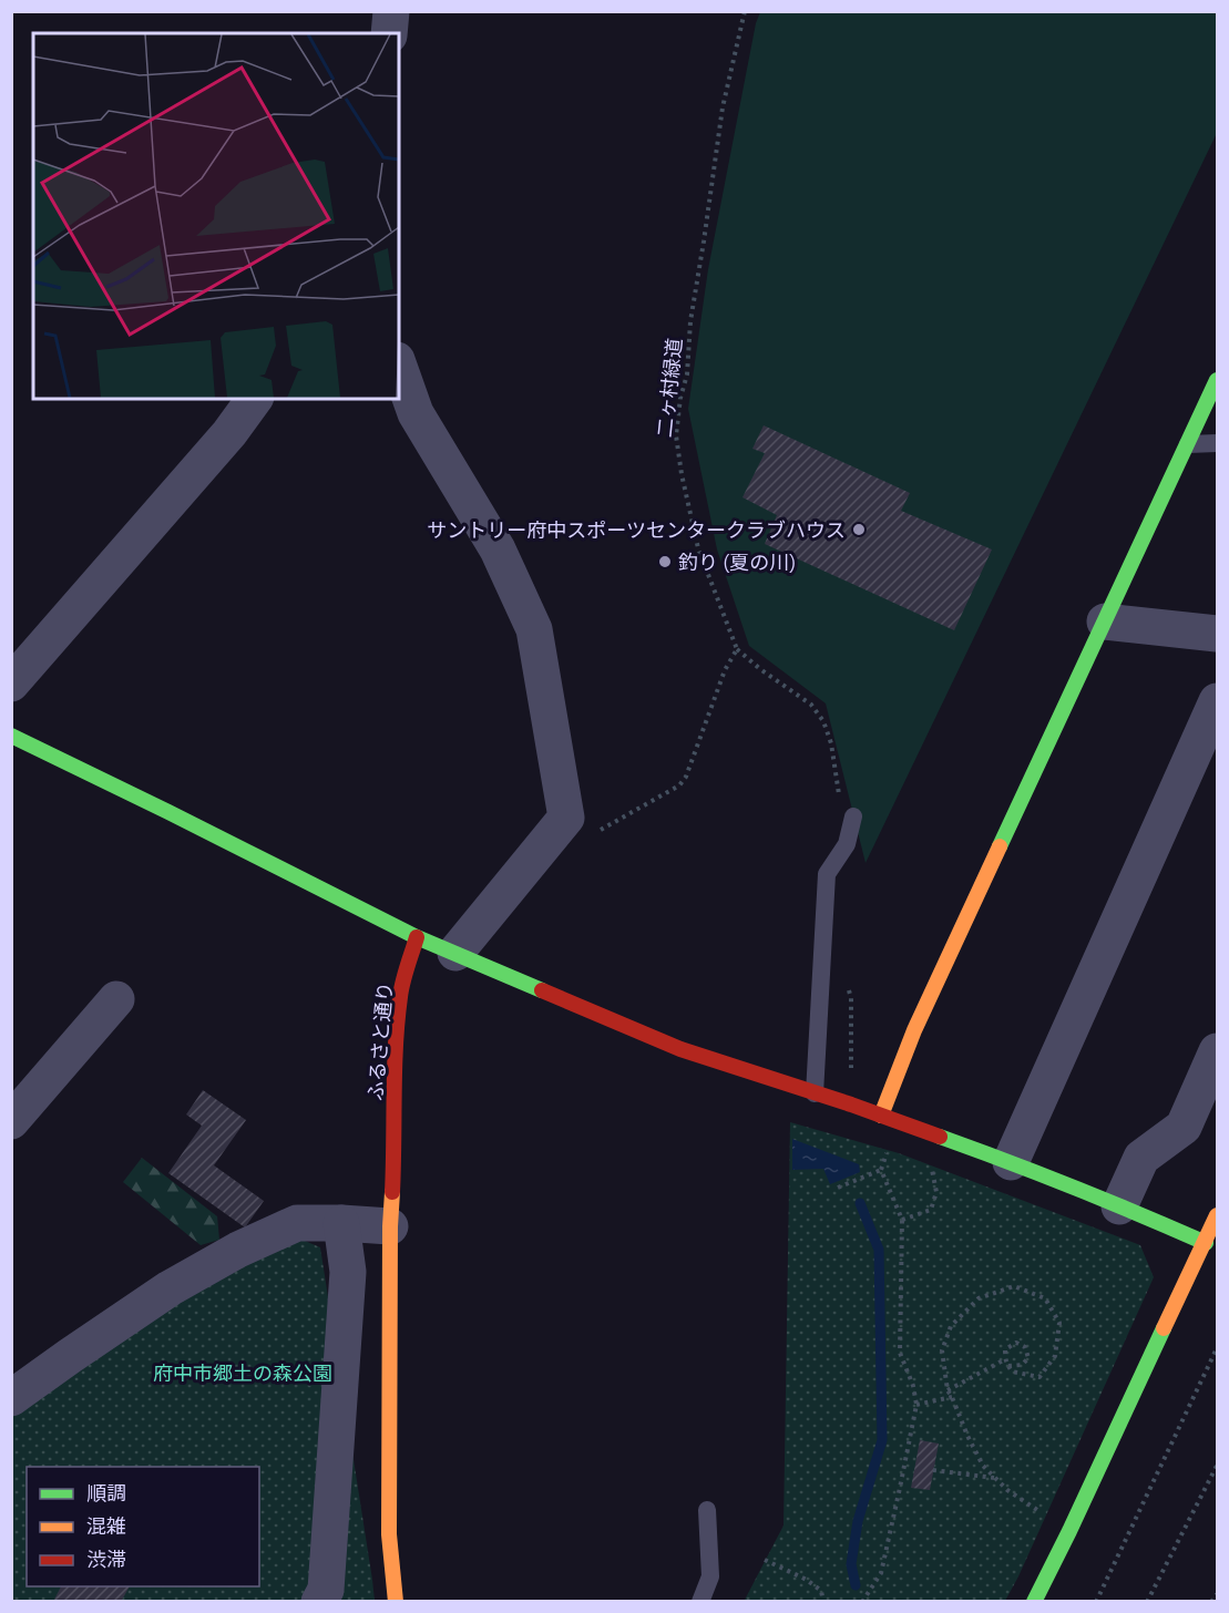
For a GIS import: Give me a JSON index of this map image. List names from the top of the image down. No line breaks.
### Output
{"streets":{"street":["ふるさと通り"],"path":["二ヶ村緑道"]},"parks":["府中市郷土の森公園"],"places":["サントリー府中スポーツセンタークラブハウス","釣り (夏の川)"],"legend":["順調","混雑","渋滞"]}
